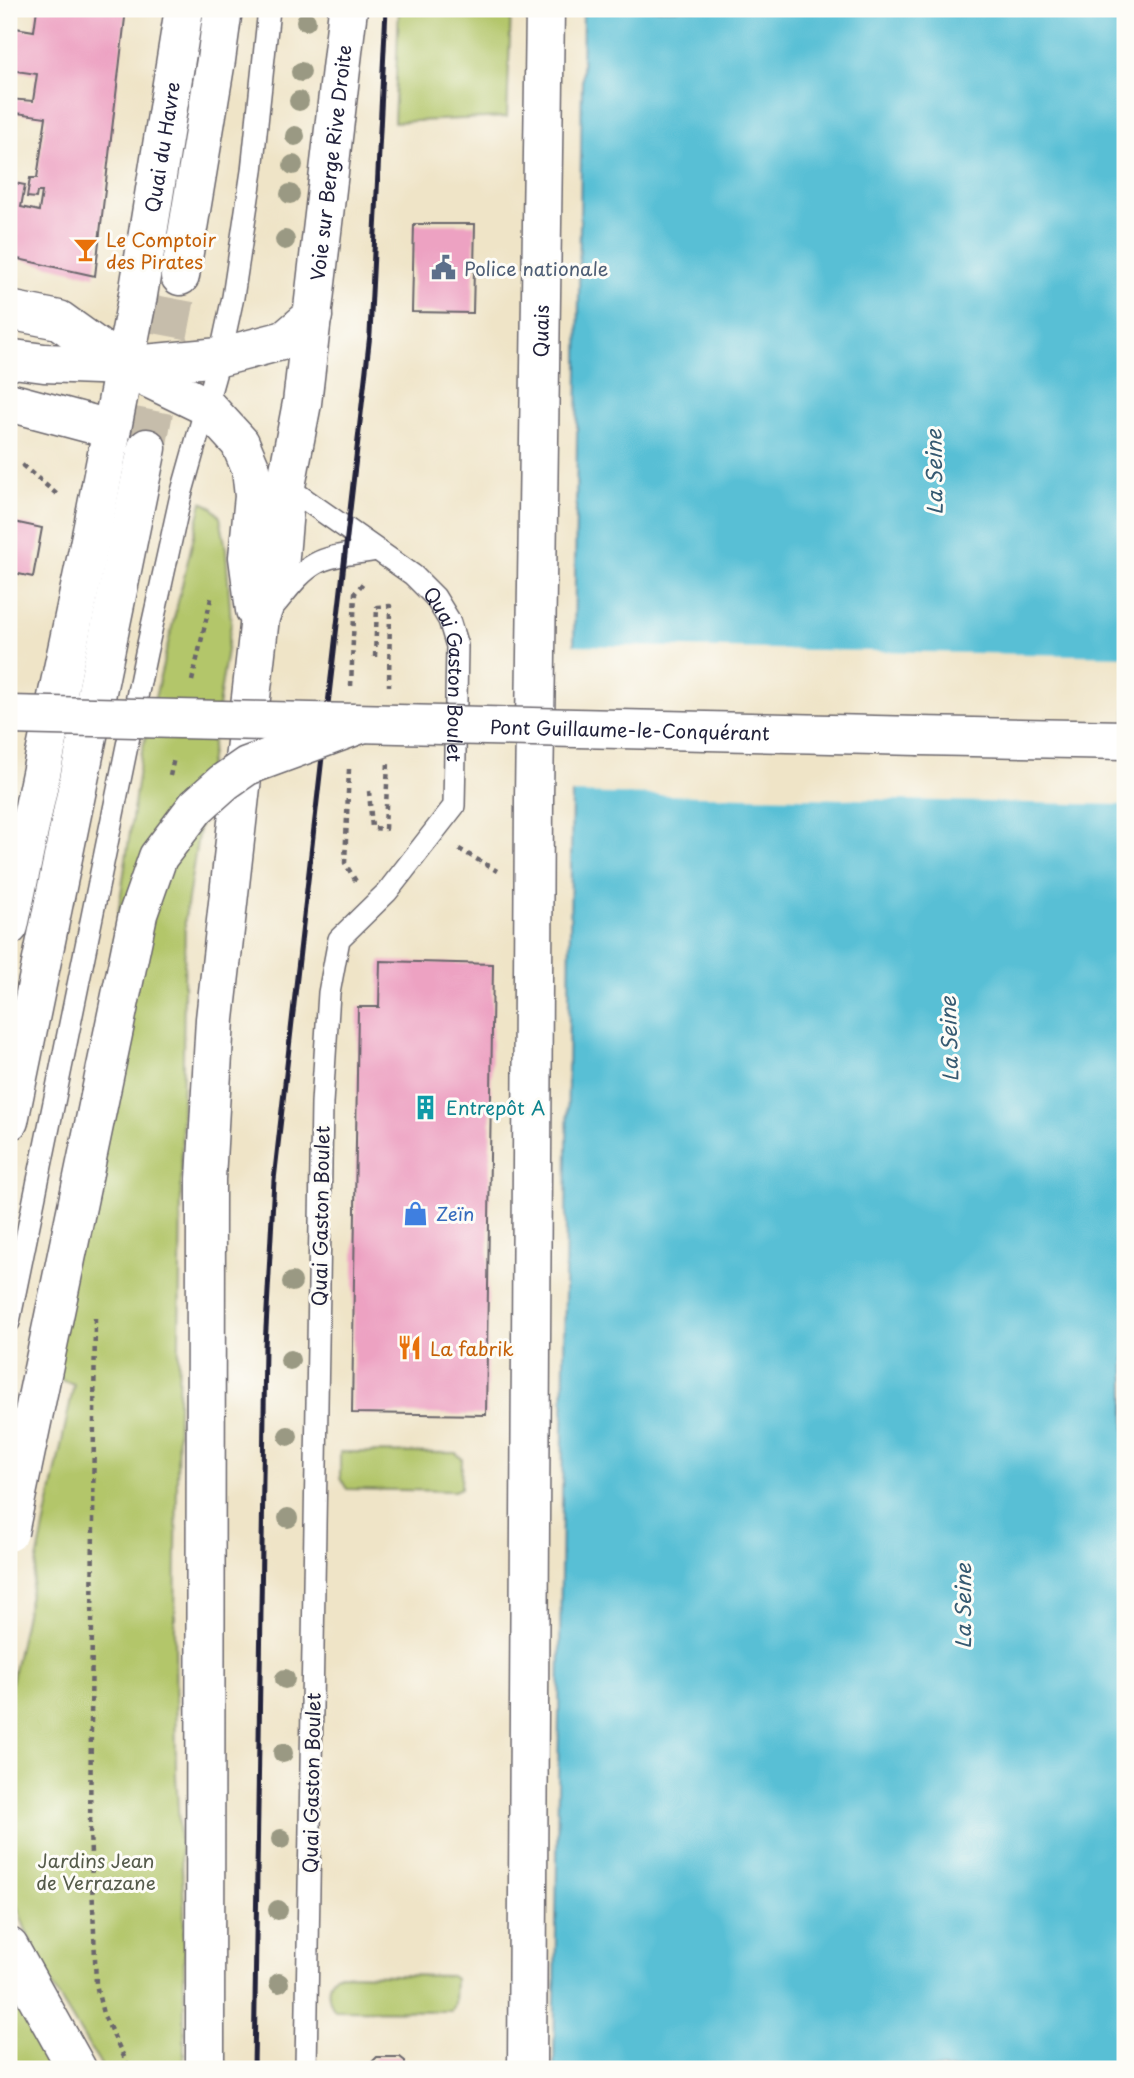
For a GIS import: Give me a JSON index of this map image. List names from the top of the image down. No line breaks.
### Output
{"streets":{"main road":["Quai du Havre","Voie sur Berge Rive Droite","Quais","Pont Guillaume-le-Conquérant"],"lane":["Quai Gaston Boulet"]},"water":["La Seine"],"parks":["Jardins Jean de Verrazane"],"places":{"bar":["Le Comptoir des Pirates"],"public building":["Police nationale"],"building":["Entrepôt A"],"shop":["Zeïn"],"restaurant":["La fabrik"]}}
